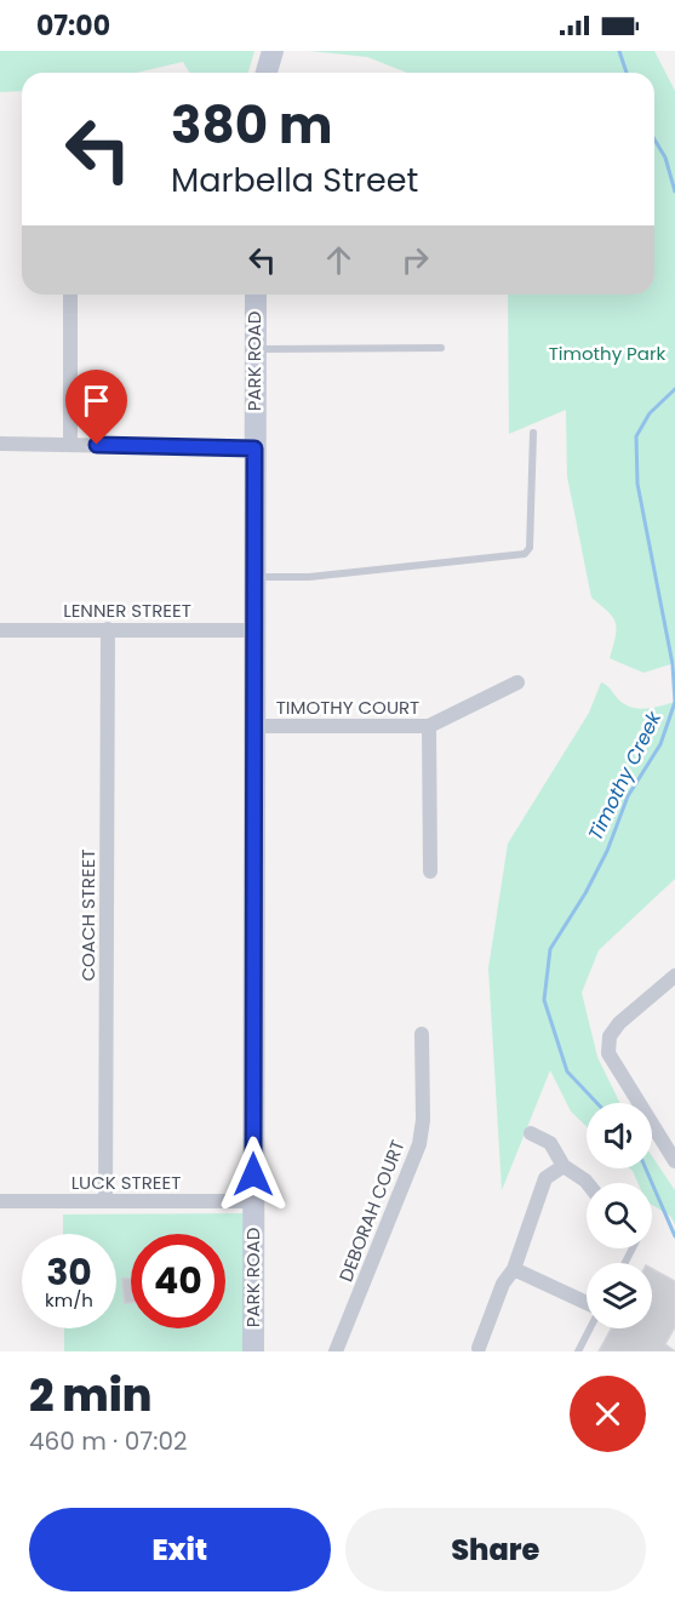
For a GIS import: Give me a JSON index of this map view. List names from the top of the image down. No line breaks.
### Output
{"streets":{"street":["PARK ROAD","LENNER STREET","TIMOTHY COURT","COACH STREET","LUCK STREET","DEBORAH COURT"]},"crossings":[["PARK ROAD","LENNER STREET"],["PARK ROAD","TIMOTHY COURT"],["PARK ROAD","LUCK STREET"],["LENNER STREET","COACH STREET"],["COACH STREET","LUCK STREET"]],"water":["Timothy Creek"],"parks":["Timothy Park"],"page":{"status":"07:00","turn":["380 m","Marbella Street"],"speed":"30 km/h","limit":"40","heading":["2 min","460 m · 07:02"],"buttons":["Exit","Share"]}}
